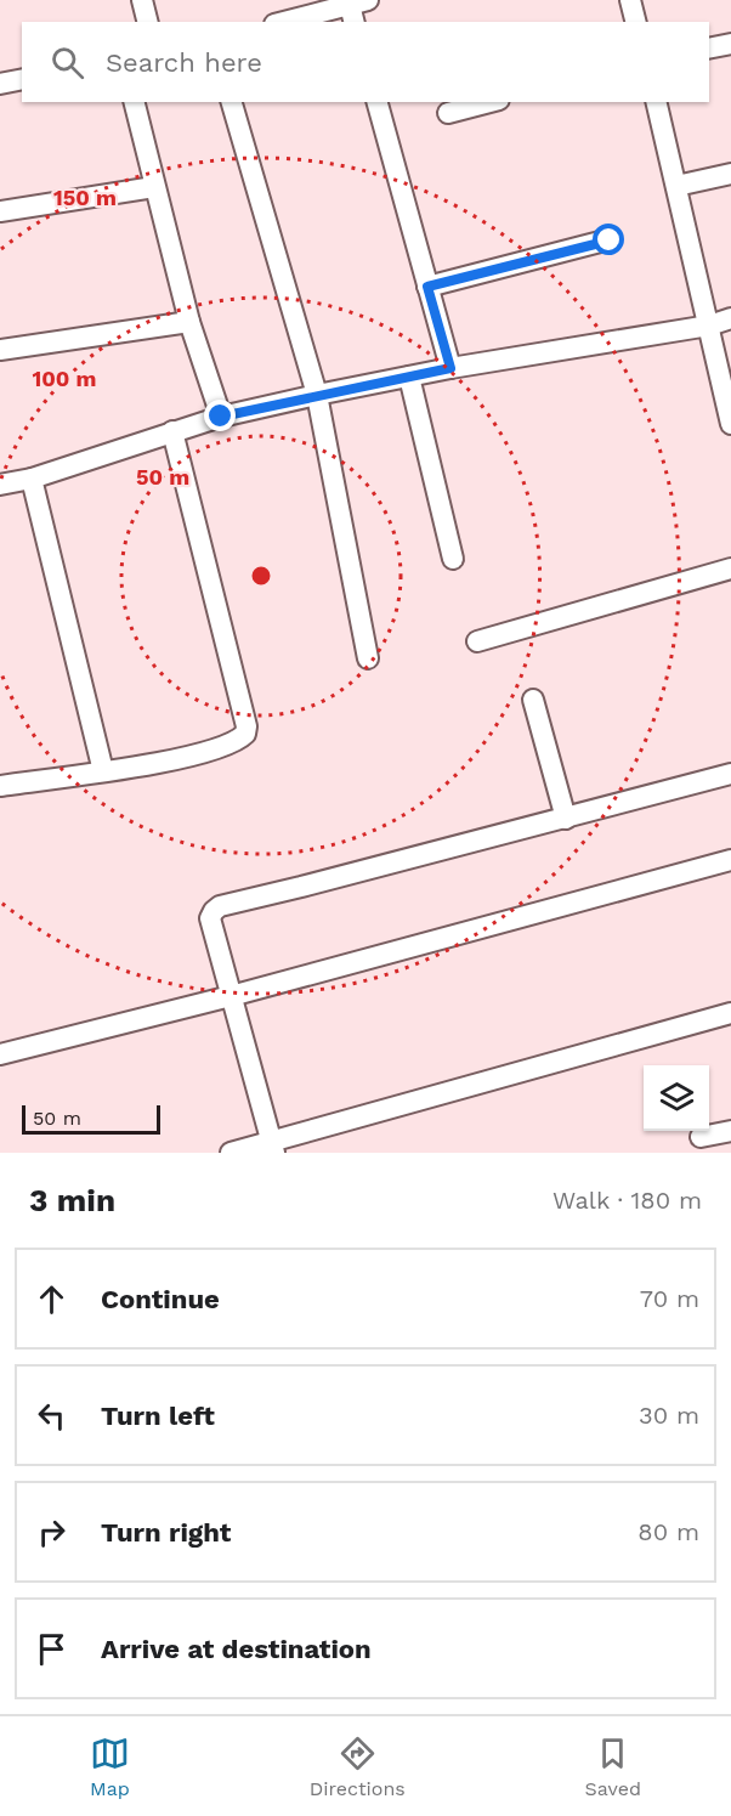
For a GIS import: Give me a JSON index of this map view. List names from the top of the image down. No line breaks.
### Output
{"scale_bar":"50 m","page":{"search":"Search here","scale":"50 m","heading":["3 min","Walk · 180 m"],"list":[["Continue","70 m"],["Turn left","30 m"],["Turn right","80 m"],"Arrive at destination"],"nav":["Map","Directions","Saved"]},"rings":["150 m","100 m","50 m"]}
